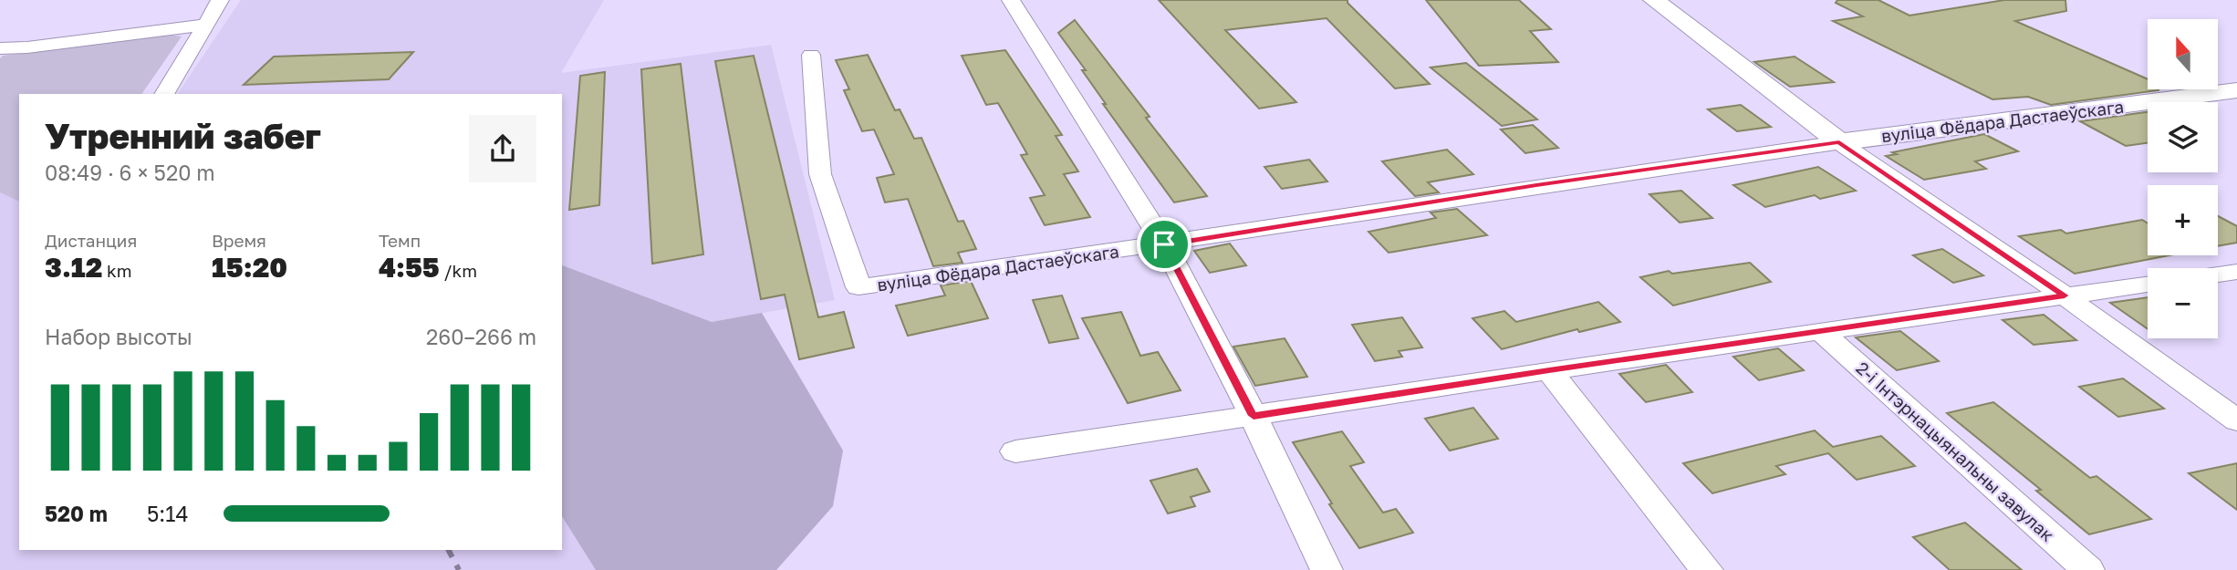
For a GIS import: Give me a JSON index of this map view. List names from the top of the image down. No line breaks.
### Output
{"streets":{"street":["вуліца Фёдара Дастаеўскага","2-і Інтэрнацыянальны завулак"]},"north":"top","page":{"map_buttons":["+","−"],"heading":["Утренний забег","08:49 · 6 × 520 m"],"stats":[["Дистанция","3.12 km"],["Время","15:20"],["Темп","4:55 /km"]],"chart":["Набор высоты","260–266 m"],"list":[{"name":"520 m","note":"5:14"}]}}
